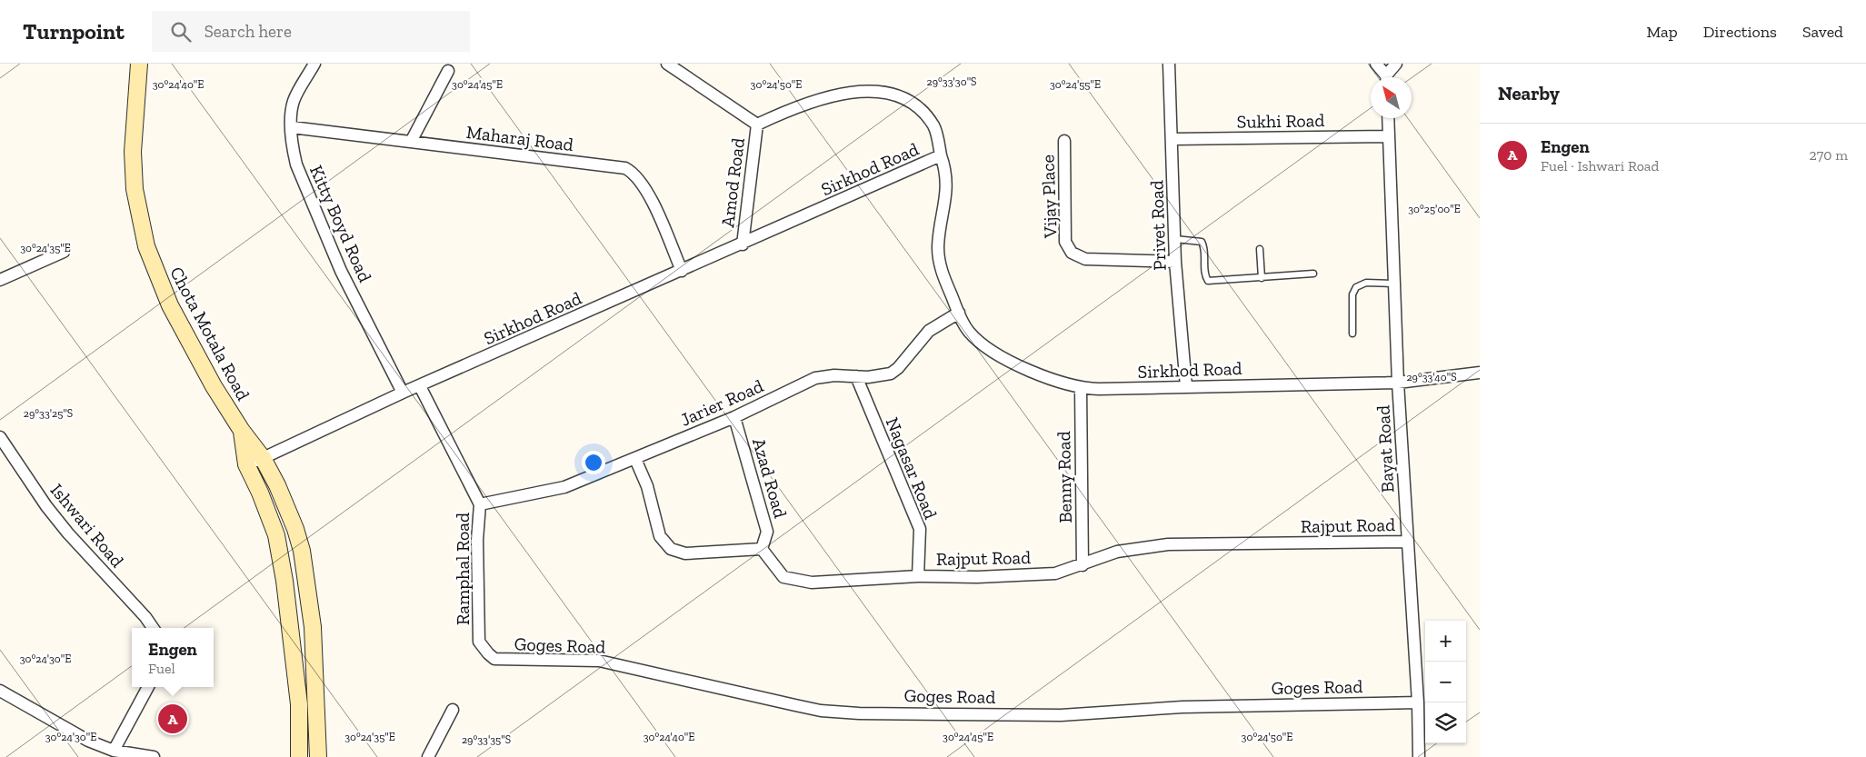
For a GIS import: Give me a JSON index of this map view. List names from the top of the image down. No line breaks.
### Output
{"streets":{"street":["Sukhi Road","Maharaj Road","Sirkhod Road","Amod Road","Vijay Place","Kitty Boyd Road","Privet Road","Chota Motala Road","Jarier Road","Bayat Road","Nagasar Road","Benny Road","Azad Road","Ishwari Road","Rajput Road","Ramphal Road","Goges Road"]},"crossings":[["Sukhi Road","Privet Road"],["Sukhi Road","Bayat Road"],["Maharaj Road","Sirkhod Road"],["Maharaj Road","Kitty Boyd Road"],["Sirkhod Road","Amod Road"],["Sirkhod Road","Kitty Boyd Road"],["Sirkhod Road","Privet Road"],["Sirkhod Road","Chota Motala Road"],["Sirkhod Road","Jarier Road"],["Sirkhod Road","Bayat Road"],["Sirkhod Road","Benny Road"],["Sirkhod Road","Ramphal Road"],["Vijay Place","Privet Road"],["Jarier Road","Nagasar Road"],["Jarier Road","Azad Road"],["Jarier Road","Ramphal Road"],["Bayat Road","Rajput Road"],["Bayat Road","Goges Road"],["Nagasar Road","Rajput Road"],["Benny Road","Rajput Road"],["Azad Road","Rajput Road"],["Ramphal Road","Goges Road"]],"north":"top left","page":{"header":"Turnpoint","search":"Search here","nav":["Map","Directions","Saved"],"heading":"Nearby","list":[{"mark":"A","name":"Engen","note":"Fuel · Ishwari Road","value":"270 m"}],"map_buttons":["+","−"],"popup":["Engen","Fuel"],"pins":"A"},"coordinates":["29°33'30\"S","30°24'40\"E","30°24'45\"E","30°24'50\"E","30°24'55\"E","30°25'00\"E","30°24'35\"E","29°33'40\"S","29°33'25\"S","30°24'30\"E","29°33'35\"S"]}
